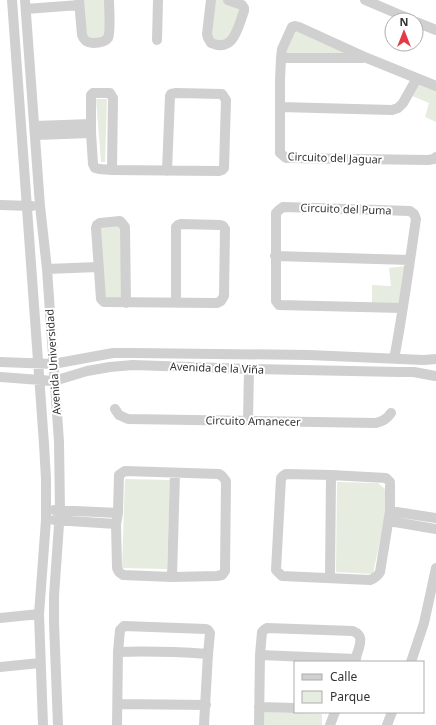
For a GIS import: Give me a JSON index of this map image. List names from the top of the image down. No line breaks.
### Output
{"streets":{"street":["Circuito del Jaguar","Circuito del Puma","Avenida Universidad","Avenida de la Viña","Circuito Amanecer"]},"crossings":[["Circuito del Puma","Avenida de la Viña"],["Avenida Universidad","Avenida de la Viña"]],"legend":["Calle","Parque"],"north":"top"}
